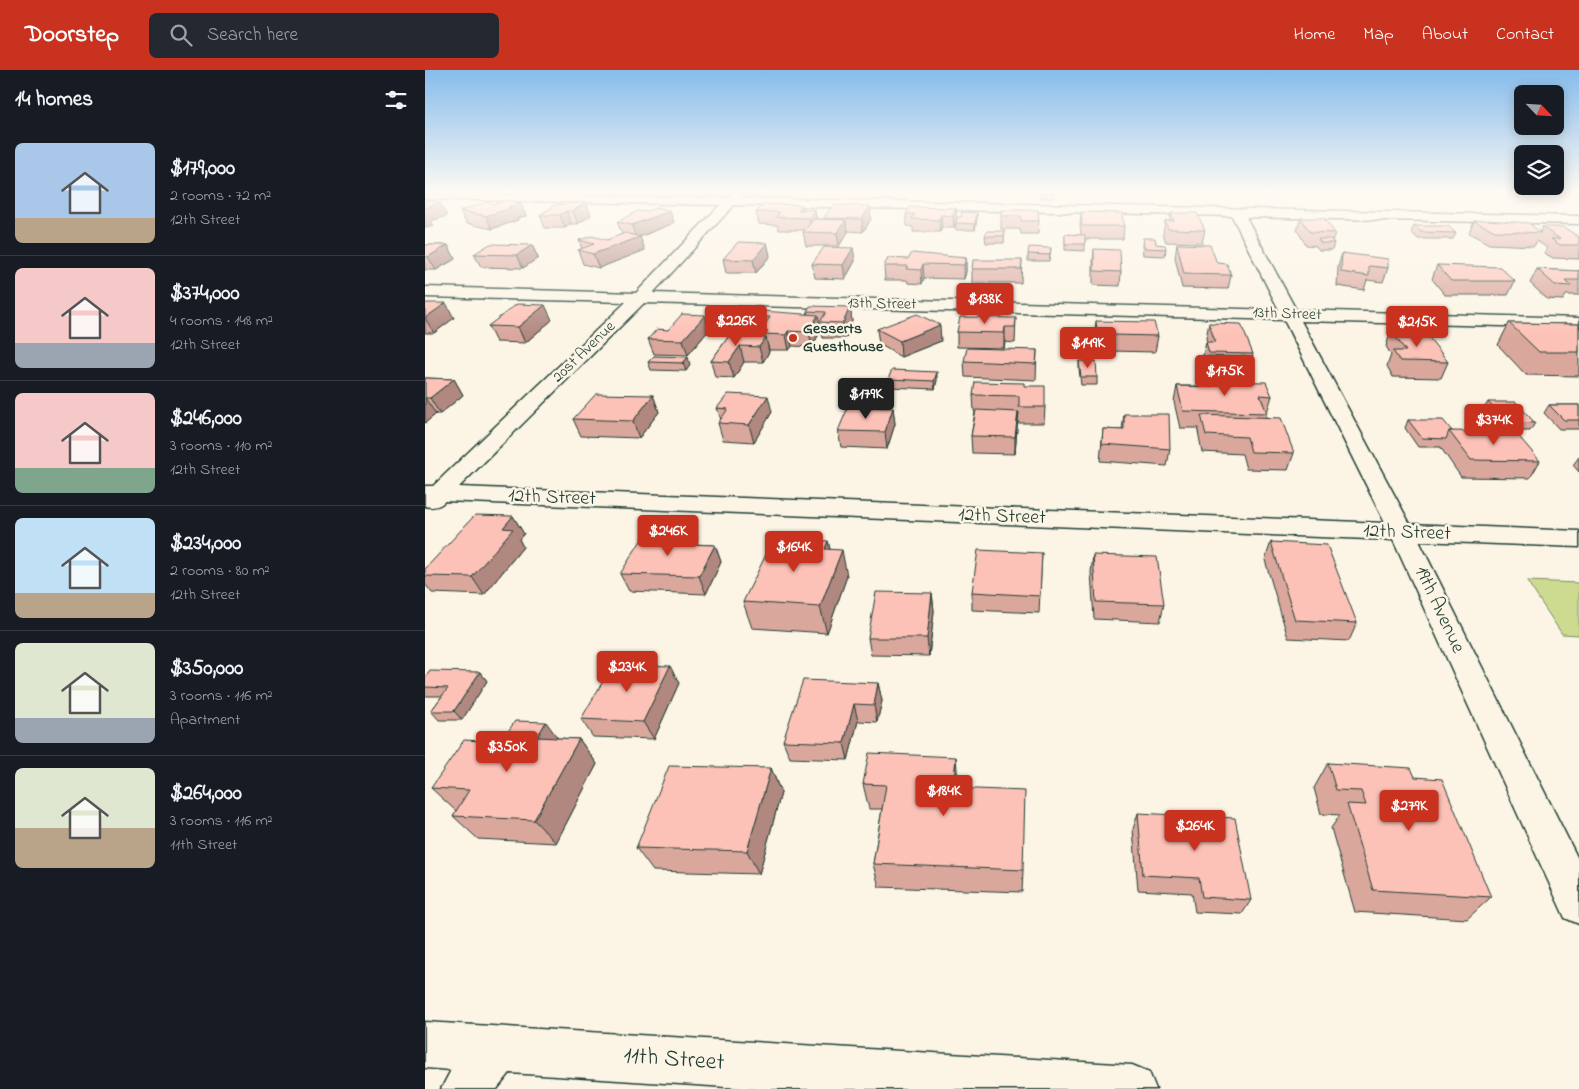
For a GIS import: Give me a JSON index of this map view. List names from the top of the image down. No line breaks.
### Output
{"streets":{"street":["13th Street","20st Avenue","12th Street","19th Avenue","11th Street"]},"crossings":[["13th Street","20st Avenue"],["13th Street","19th Avenue"],["20st Avenue","12th Street"],["12th Street","19th Avenue"]],"places":["Gesserts Guesthouse"],"north":"bottom right","page":{"header":"Doorstep","search":"Search here","nav":["Home","Map","About","Contact"],"heading":"14 homes","list":[{"name":"$179,000","note":"2 rooms · 72 m² · 12th Street"},{"name":"$374,000","note":"4 rooms · 148 m² · 12th Street"},{"name":"$246,000","note":"3 rooms · 110 m² · 12th Street"},{"name":"$234,000","note":"2 rooms · 80 m² · 12th Street"},{"name":"$350,000","note":"3 rooms · 116 m² · Apartment"},{"name":"$264,000","note":"3 rooms · 116 m² · 11th Street"}],"price":["$138K","$226K","$215K","$149K","$175K","$179K","$374K","$246K","$164K","$234K","$350K","$184K","$279K","$264K"]}}
